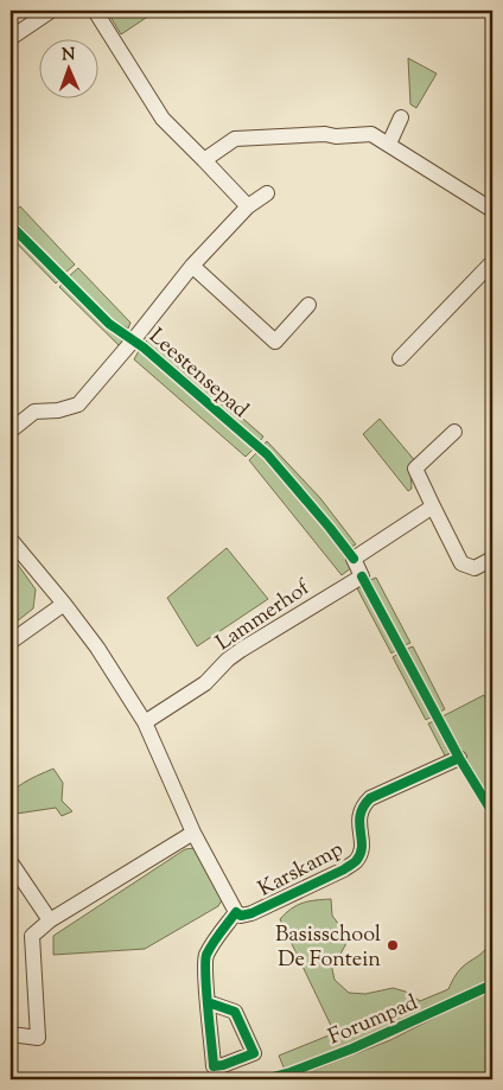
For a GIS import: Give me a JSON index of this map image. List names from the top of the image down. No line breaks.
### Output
{"streets":{"street":["Lammerhof","Karskamp"],"cycle path":["Leestensepad","Forumpad"]},"places":["Basisschool De Fontein"],"north":"top"}
